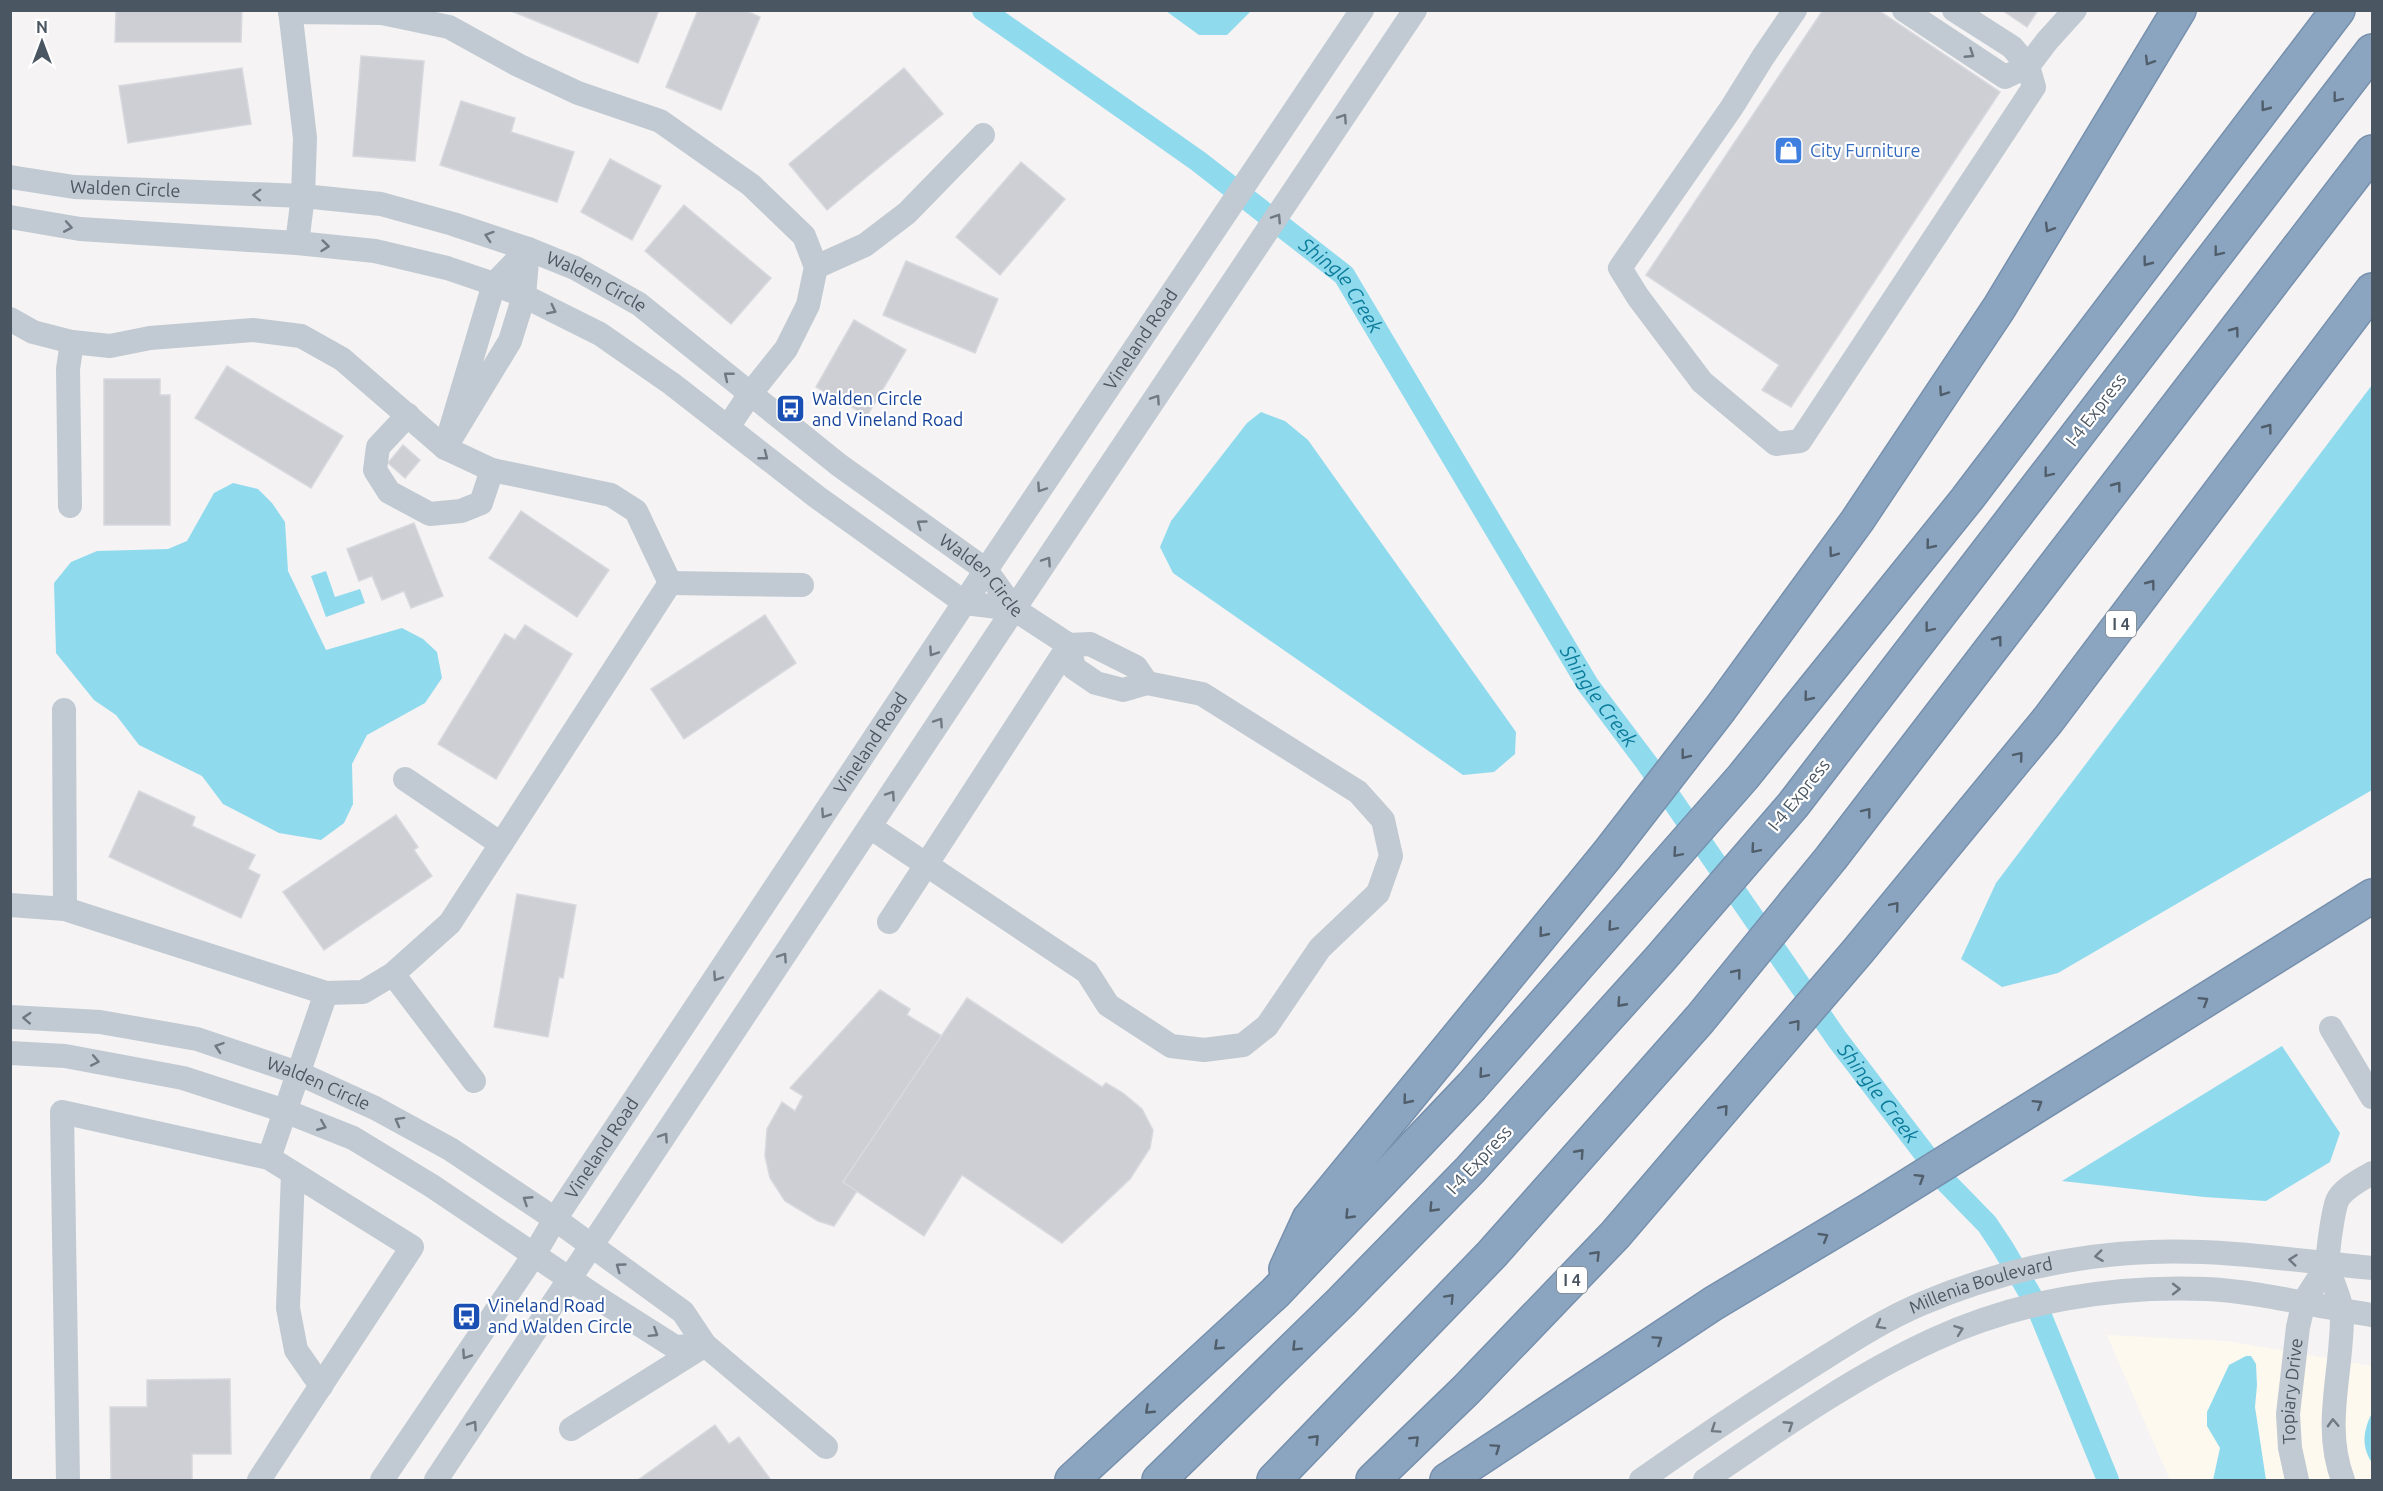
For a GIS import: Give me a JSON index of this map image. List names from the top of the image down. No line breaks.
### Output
{"streets":{"highway":["I-4 Express","I 4"],"street":["Walden Circle","Vineland Road","Millenia Boulevard","Topiary Drive"]},"crossings":[["Walden Circle","Vineland Road"],["Millenia Boulevard","Topiary Drive"]],"water":["Shingle Creek"],"places":{"shop":["City Furniture"],"bus stop":["Walden Circle and Vineland Road","Vineland Road and Walden Circle"]},"north":"top"}
